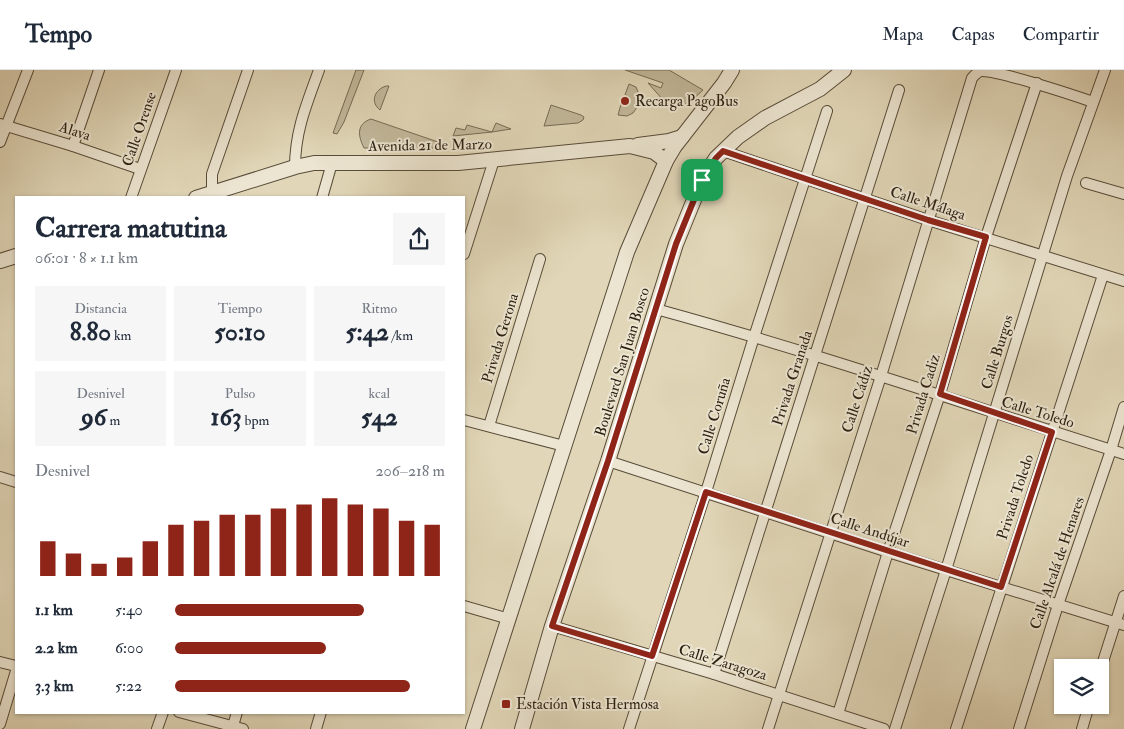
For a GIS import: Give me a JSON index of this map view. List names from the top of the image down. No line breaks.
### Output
{"streets":{"street":["Calle Orense","Alava","Avenida 21 de Marzo","Calle Málaga","Privada Gerona","Calle Burgos","Boulevard San Juan Bosco","Privada Granada","Privada Cadiz","Calle Cádiz","Calle Toledo","Calle Coruña","Privada Toledo","Calle Andújar","Calle Alcalá de Henares","Calle Zaragoza"]},"crossings":[["Calle Orense","Alava"],["Avenida 21 de Marzo","Boulevard San Juan Bosco"],["Calle Málaga","Calle Burgos"],["Calle Málaga","Boulevard San Juan Bosco"],["Calle Málaga","Privada Granada"],["Calle Málaga","Privada Cadiz"],["Calle Málaga","Calle Cádiz"],["Calle Málaga","Calle Coruña"],["Calle Málaga","Privada Toledo"],["Calle Burgos","Calle Toledo"],["Calle Burgos","Calle Andújar"],["Boulevard San Juan Bosco","Calle Toledo"],["Boulevard San Juan Bosco","Calle Andújar"],["Boulevard San Juan Bosco","Calle Zaragoza"],["Privada Granada","Calle Toledo"],["Privada Granada","Calle Andújar"],["Privada Granada","Calle Zaragoza"],["Privada Cadiz","Calle Cádiz"],["Privada Cadiz","Calle Toledo"],["Privada Cadiz","Calle Andújar"],["Privada Cadiz","Calle Zaragoza"],["Calle Cádiz","Calle Toledo"],["Calle Cádiz","Calle Andújar"],["Calle Cádiz","Calle Zaragoza"],["Calle Toledo","Calle Coruña"],["Calle Toledo","Privada Toledo"],["Calle Toledo","Calle Alcalá de Henares"],["Calle Coruña","Calle Andújar"],["Calle Coruña","Calle Zaragoza"],["Privada Toledo","Calle Andújar"],["Calle Andújar","Calle Alcalá de Henares"]],"places":{"other":["Recarga PagoBus"],"transit":["Estación Vista Hermosa"]},"page":{"header":"Tempo","nav":["Mapa","Capas","Compartir"],"heading":["Carrera matutina","06:01 · 8 × 1.1 km"],"stats":[["Distancia","8.80 km"],["Tiempo","50:10"],["Ritmo","5:42 /km"],["Desnivel","96 m"],["Pulso","163 bpm"],["kcal","542"]],"chart":["Desnivel","206–218 m"],"list":[{"name":"1.1 km","note":"5:40"},{"name":"2.2 km","note":"6:00"},{"name":"3.3 km","note":"5:22"}]}}
